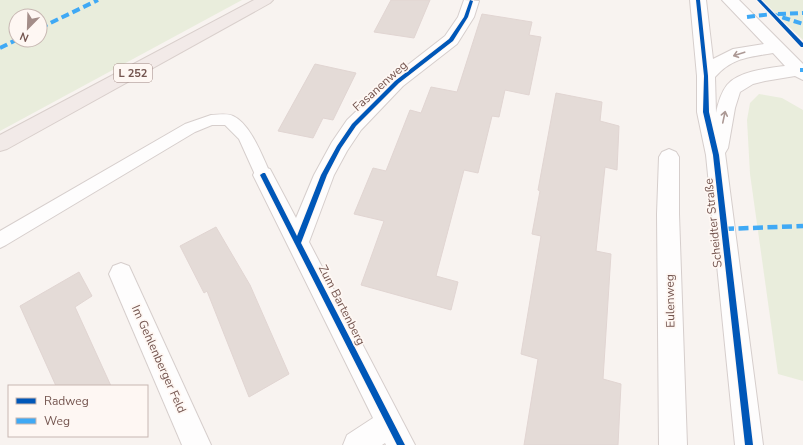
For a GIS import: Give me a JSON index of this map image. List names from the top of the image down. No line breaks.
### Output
{"streets":{"highway":["L 252"],"street":["Fasanenweg","Scheidter Straße","Eulenweg","Zum Bartenberg","Im Gehlenberger Feld"]},"crossings":[["Fasanenweg","Zum Bartenberg"]],"legend":["Radweg","Weg"],"north":"bottom left"}
